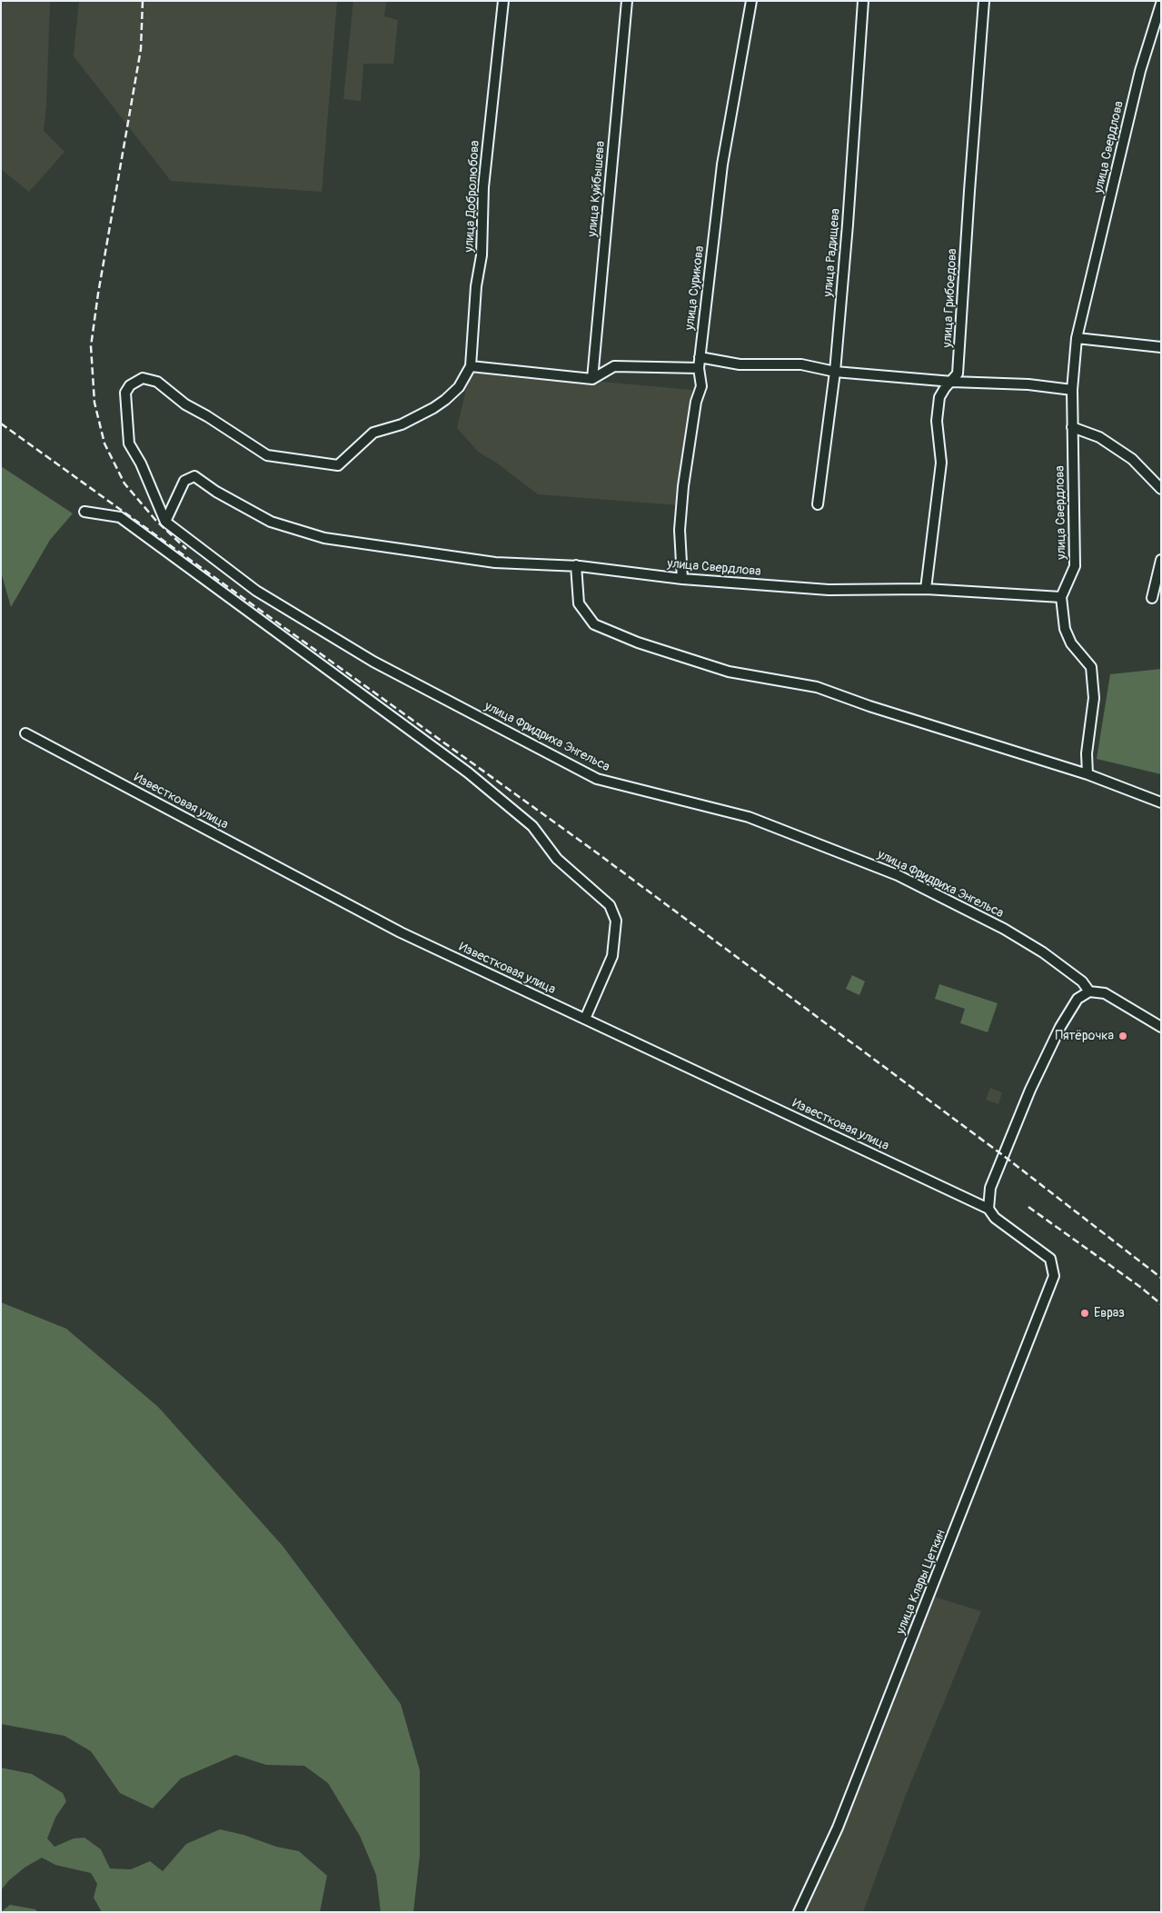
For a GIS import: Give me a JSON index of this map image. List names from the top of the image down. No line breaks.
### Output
{"streets":{"street":["улица Свердлова","улица Куйбышева","улица Добролюбова","улица Радищева","улица Сурикова","улица Грибоедова","улица Фридриха Энгельса","Известковая улица","улица Клары Цеткин"]},"crossings":[["улица Свердлова","улица Сурикова"],["улица Свердлова","улица Грибоедова"],["улица Свердлова","улица Фридриха Энгельса"],["Известковая улица","улица Клары Цеткин"]],"places":["Пятёрочка","Евраз"]}
